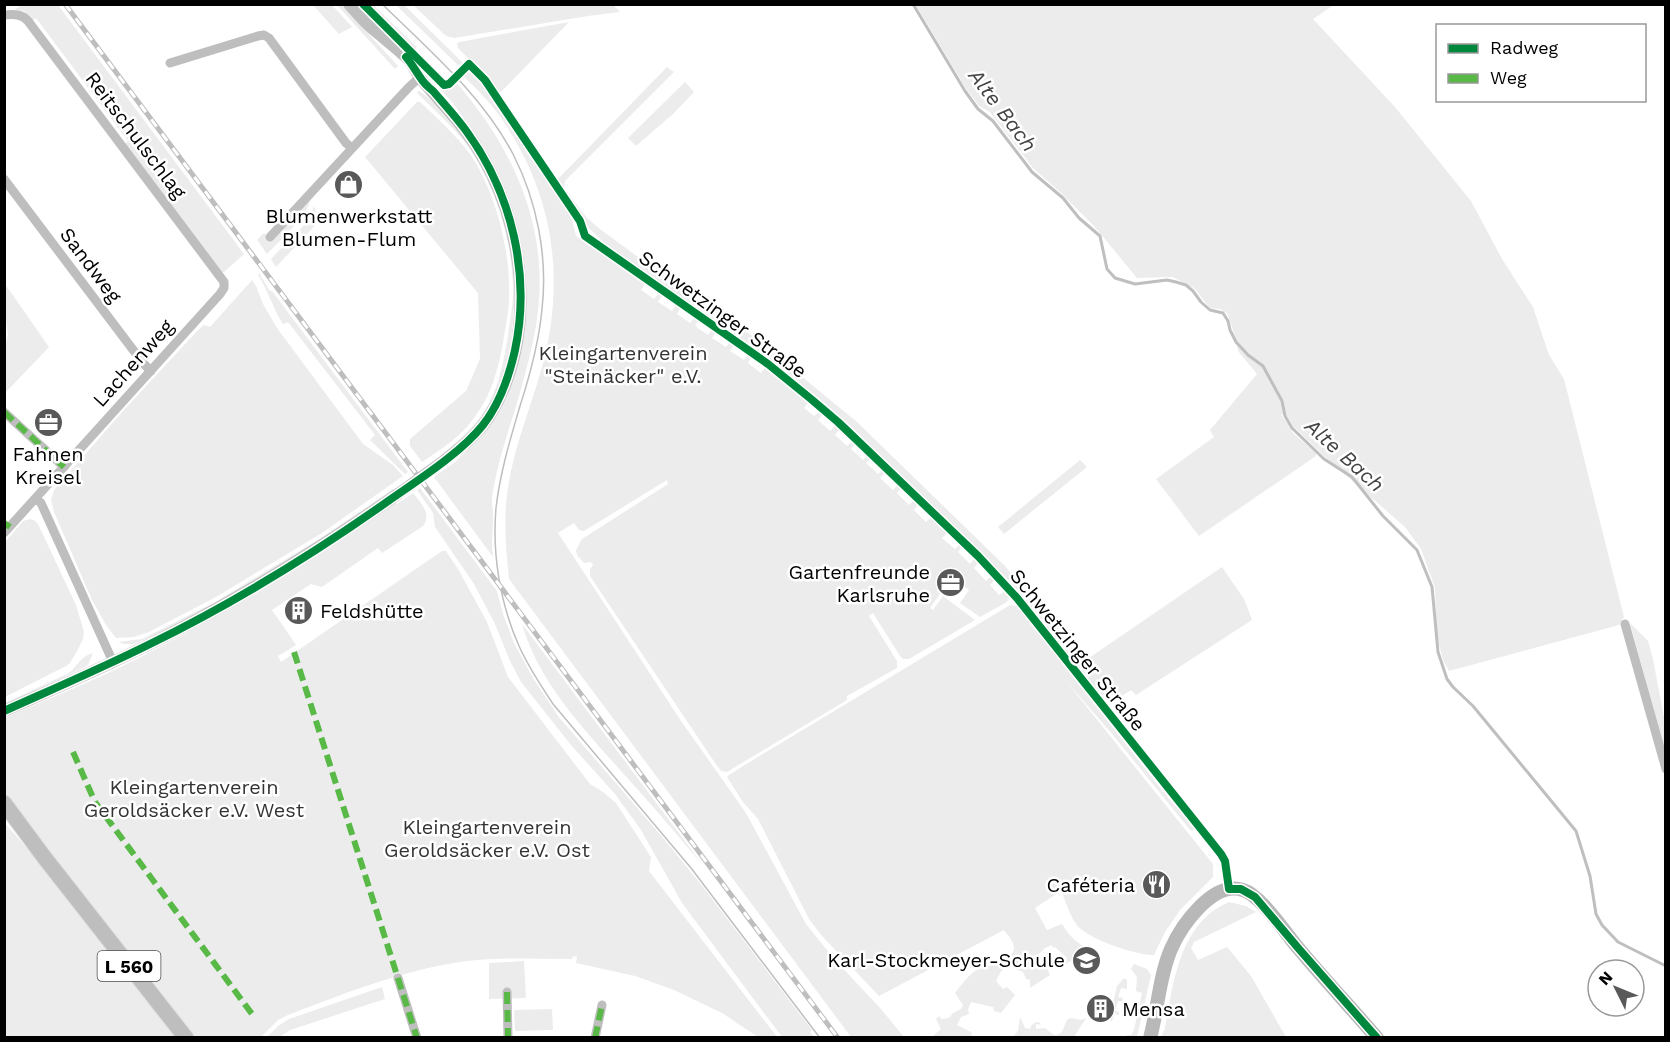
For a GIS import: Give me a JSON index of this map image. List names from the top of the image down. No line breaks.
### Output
{"streets":{"main road":["L 560"],"street":["Reitschulschlag","Sandweg","Schwetzinger Straße","Lachenweg"]},"crossings":[["Reitschulschlag","Lachenweg"],["Sandweg","Lachenweg"]],"water":["Alte Bach"],"parks":["Kleingartenverein \"Steinäcker\" e.V.","Kleingartenverein Geroldsäcker e.V. West","Kleingartenverein Geroldsäcker e.V. Ost"],"places":{"shop":["Blumenwerkstatt Blumen-Flum"],"office":["Fahnen Kreisel","Gartenfreunde Karlsruhe"],"building":["Feldshütte","Mensa"],"restaurant":["Caféteria"],"school or university":["Karl-Stockmeyer-Schule"]},"legend":["Radweg","Weg"],"north":"top left"}
